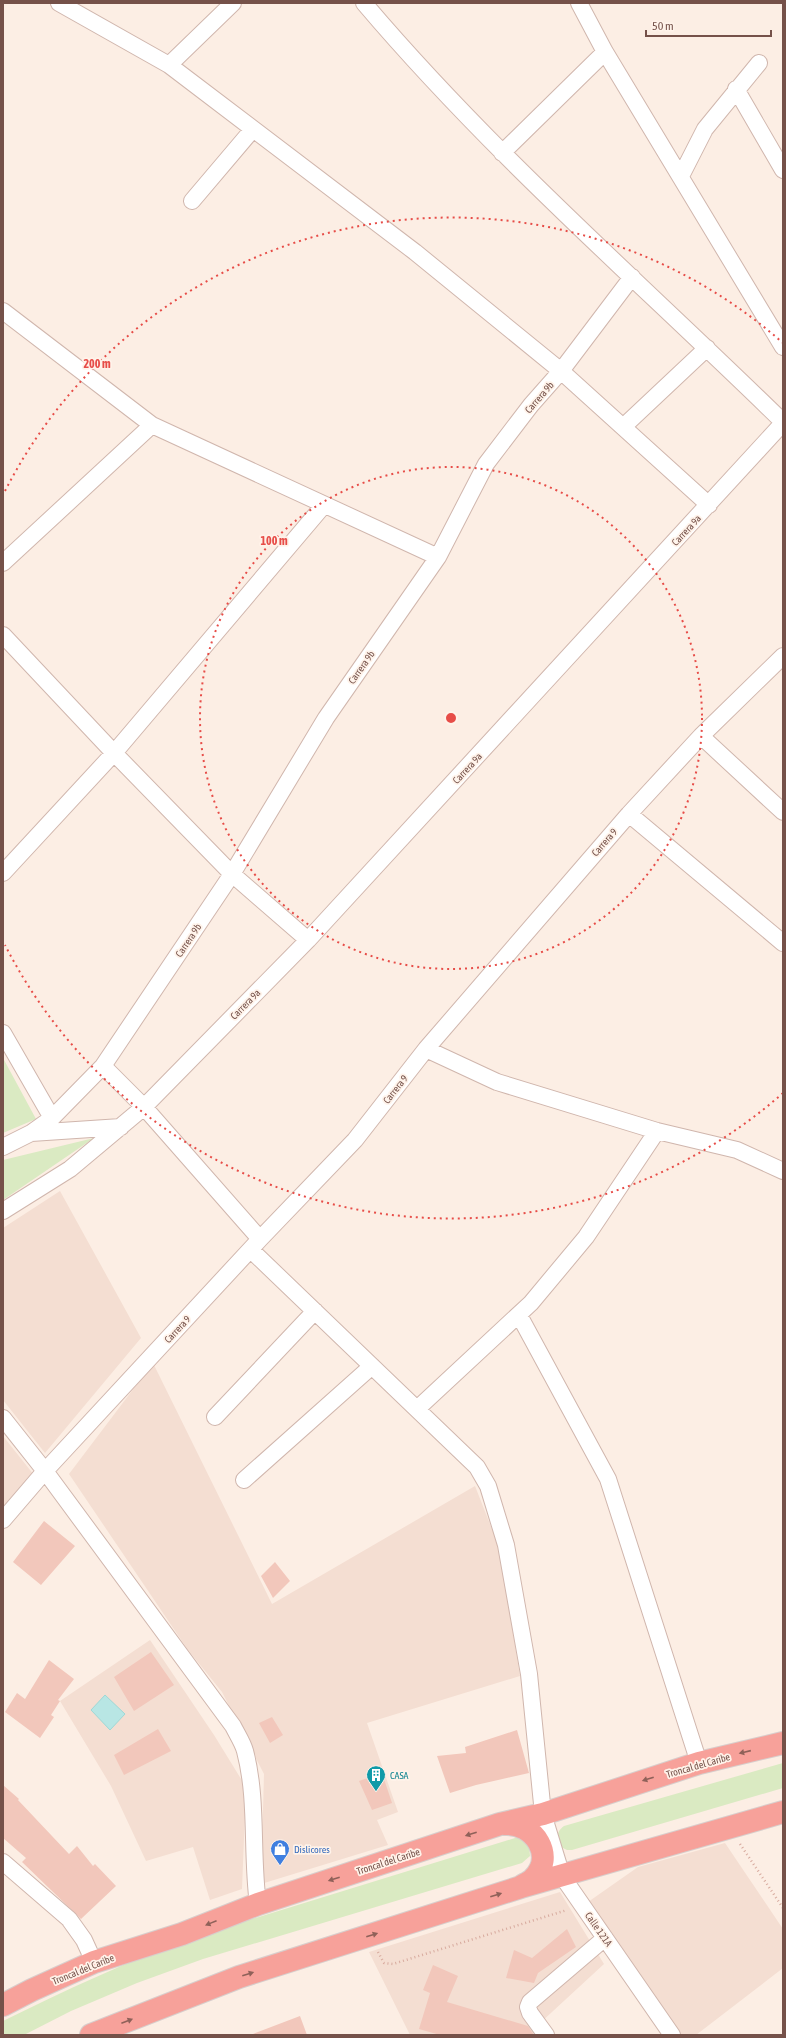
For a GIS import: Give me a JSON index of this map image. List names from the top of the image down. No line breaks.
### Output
{"streets":{"highway":["Troncal del Caribe"],"street":["Carrera 9b","Carrera 9a","Carrera 9","Calle 121A"]},"crossings":[["Carrera 9b","Calle 121A"],["Carrera 9a","Calle 121A"],["Carrera 9","Calle 121A"],["Troncal del Caribe","Calle 121A"]],"places":{"building":["CASA"],"shop":["Dislicores"]},"scale_bar":"50 m","rings":["200 m","100 m"]}
